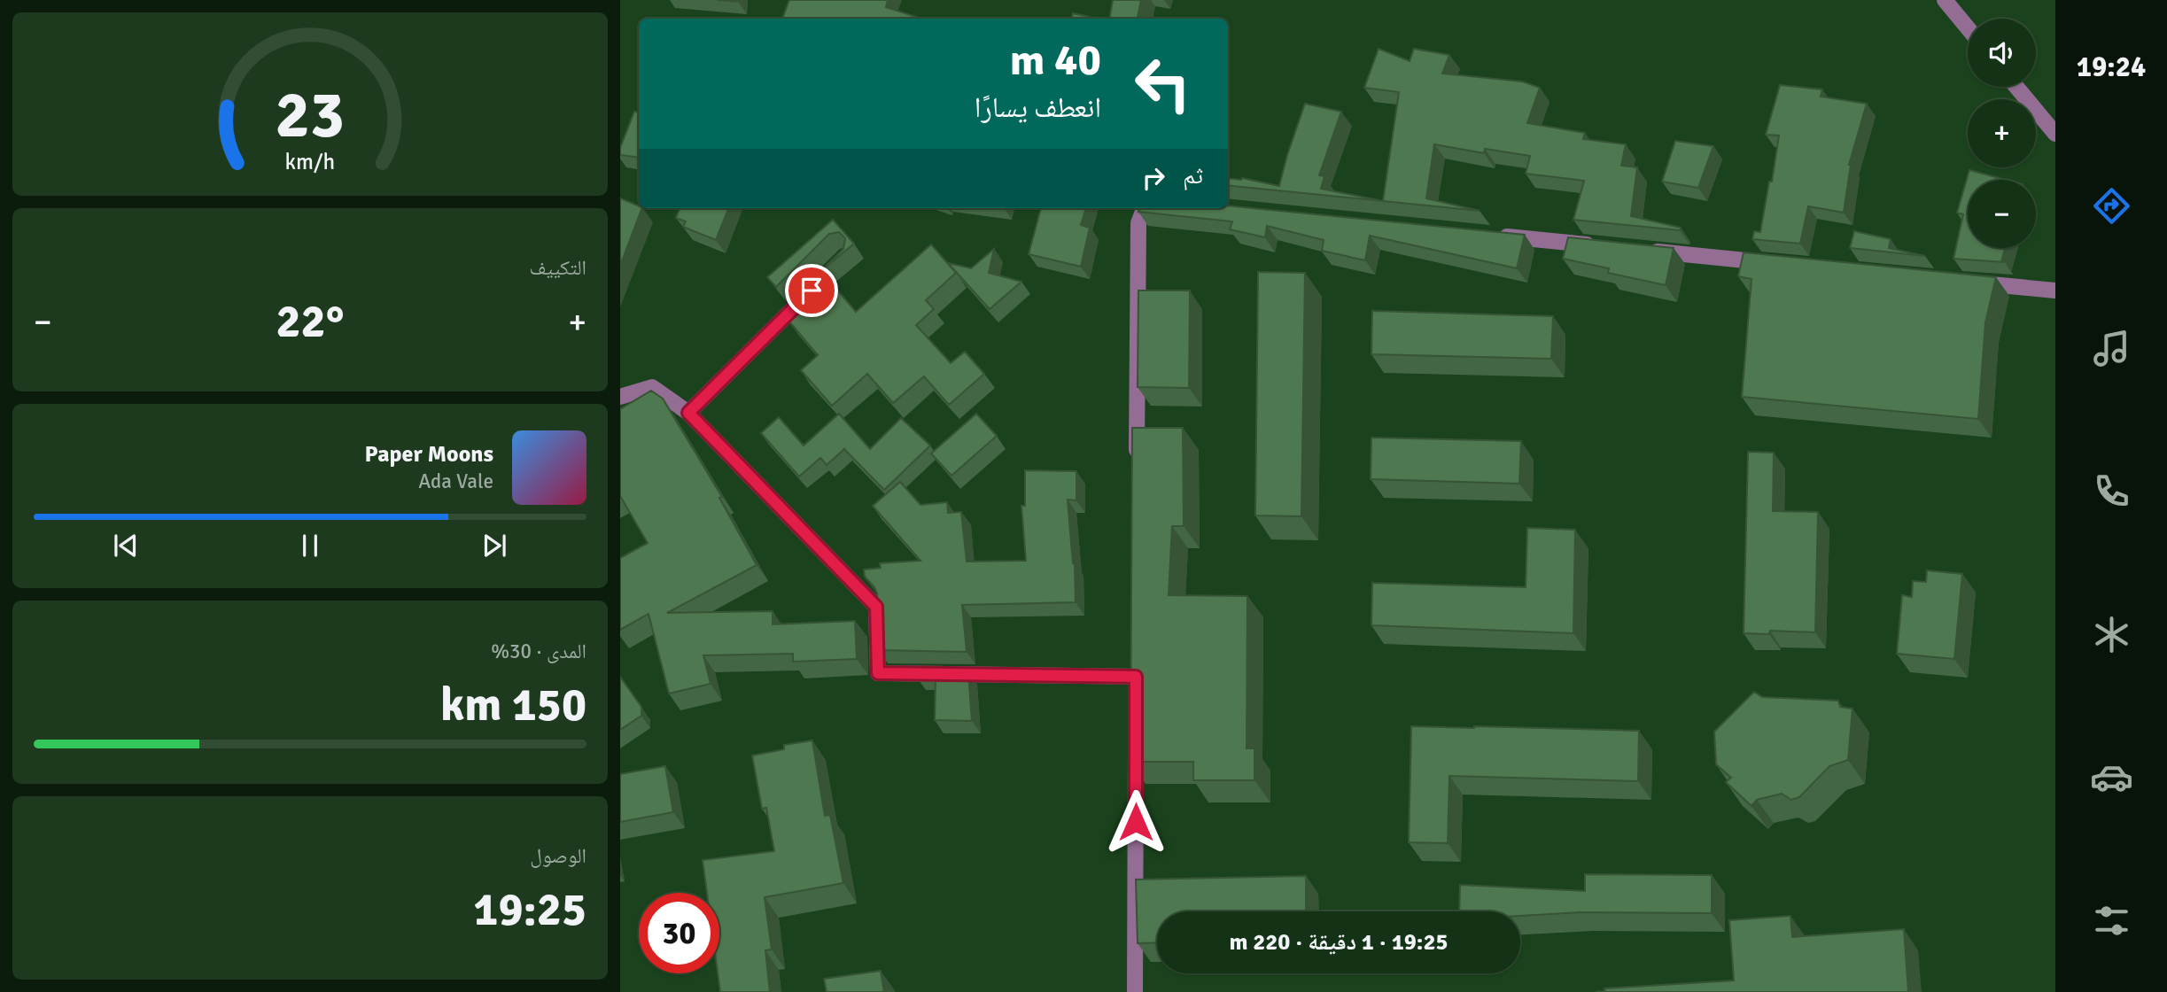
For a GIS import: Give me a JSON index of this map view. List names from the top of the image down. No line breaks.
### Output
{"page":{"tabs":"19:24","map_buttons":["+","−"],"turn":["40 m","انعطف يسارًا"],"then":"ثم","tile":["التكييف",["المدى · 30%","150 km"],["الوصول","19:25"]],"heat":["−","22°","+"],"song":["Paper Moons","Ada Vale"],"limit":"30","trip":"19:25 · 1 دقيقة · 220 m","gauge":["23","km/h"]}}
